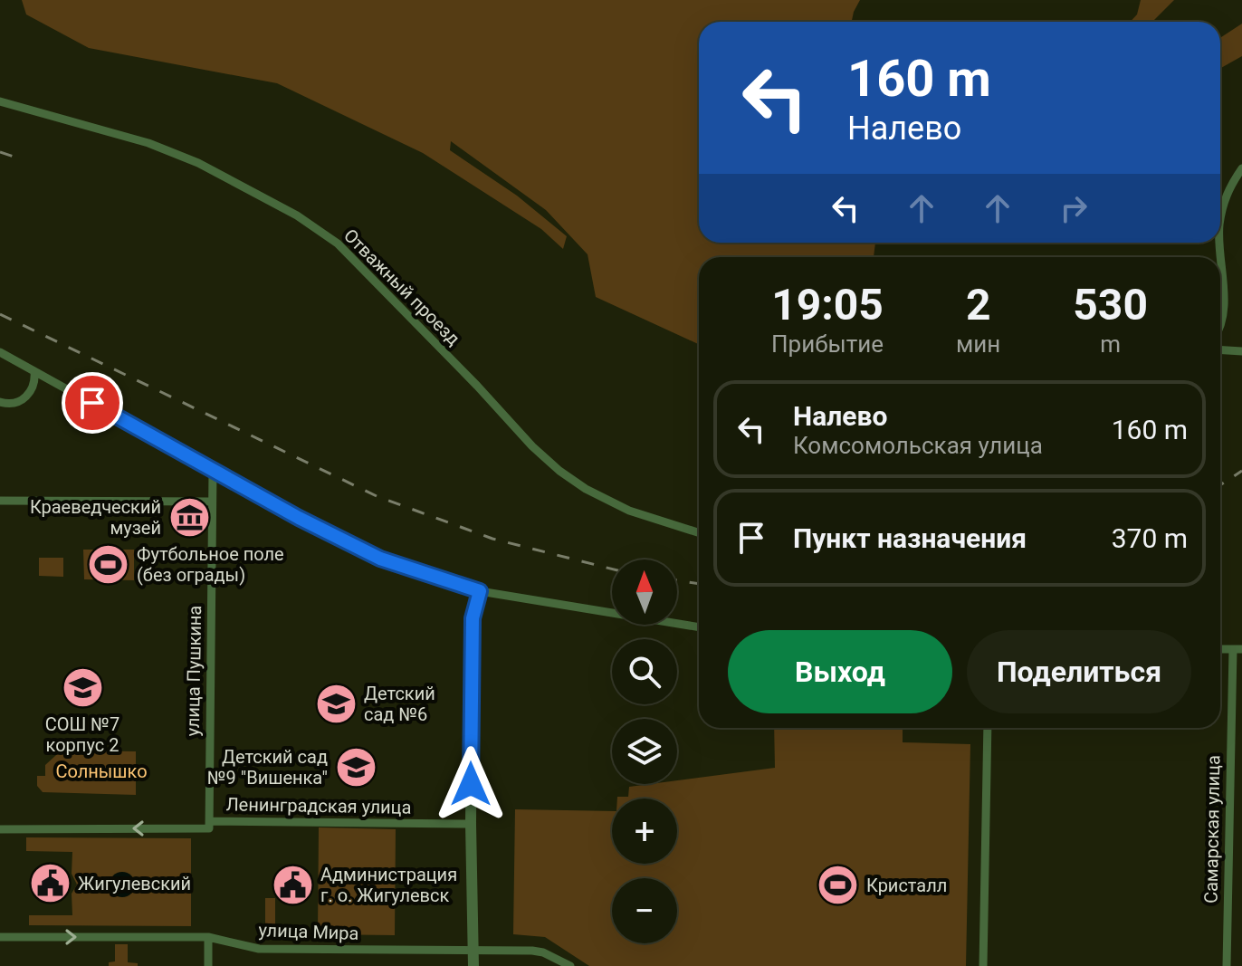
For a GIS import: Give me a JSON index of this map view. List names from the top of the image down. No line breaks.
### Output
{"streets":{"street":["Отважный проезд","улица Пушкина","Ленинградская улица","Самарская улица","улица Мира"]},"crossings":[["улица Пушкина","Ленинградская улица"]],"one_way":["Ленинградская улица","улица Мира"],"parks":["Солнышко"],"places":{"museum":["Краеведческий музей"],"sports":["Футбольное поле (без ограды)","Кристалл"],"school or university":["СОШ №7 корпус 2","Детский сад №6","Детский сад №9 \"Вишенка\""],"public building":["Жигулевский","Администрация г. о. Жигулевск"]},"north":"top","page":{"turn":["160 m","Налево"],"eta":["19:05","Прибытие","2","мин","530","m"],"list":[{"name":"Налево","note":"Комсомольская улица","value":"160 m"},{"name":"Пункт назначения","value":"370 m"}],"map_buttons":["+","−"],"buttons":["Выход","Поделиться"]}}
